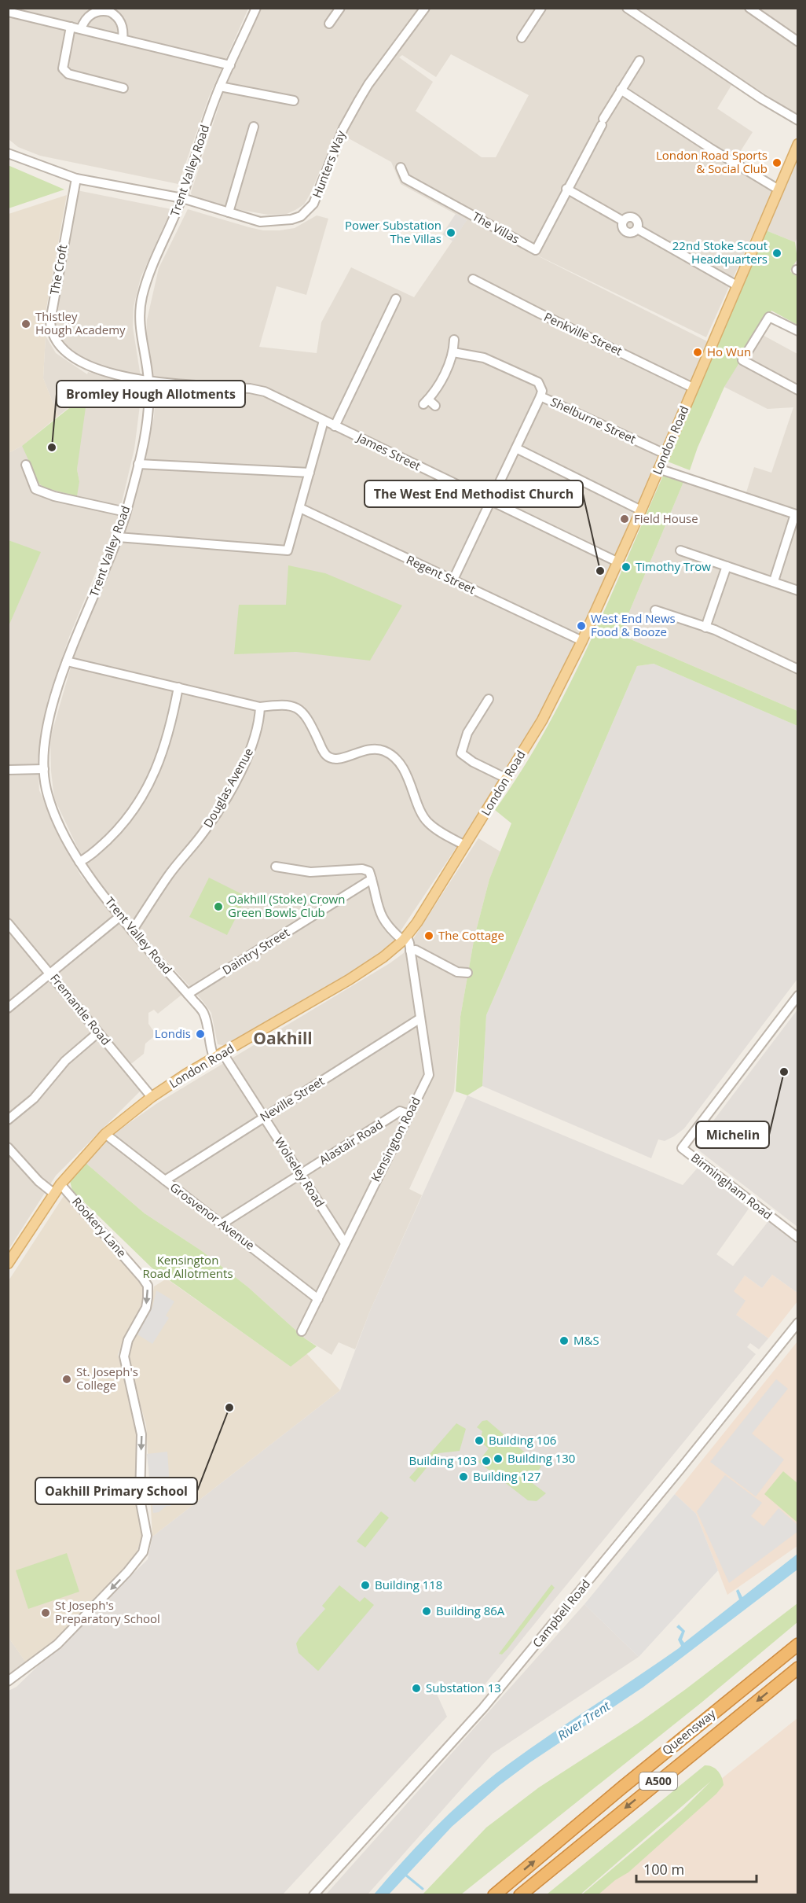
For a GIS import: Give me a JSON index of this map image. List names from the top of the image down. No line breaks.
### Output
{"streets":{"highway":["Queensway","A500"],"main road":["London Road"],"street":["Hunters Way","Trent Valley Road","The Villas","The Croft","Penkville Street","Shelburne Street","James Street","Regent Street","Douglas Avenue","Daintry Street","Fremantle Road","Neville Street","Kensington Road","Alastair Road","Wolseley Road","Birmingham Road","Grosvenor Avenue","Rookery Lane","Campbell Road"]},"crossings":[["Hunters Way","Trent Valley Road"],["Hunters Way","The Croft"],["Trent Valley Road","The Croft"],["Trent Valley Road","London Road"],["Trent Valley Road","James Street"],["Trent Valley Road","Douglas Avenue"],["Trent Valley Road","Daintry Street"],["Trent Valley Road","Wolseley Road"],["The Croft","James Street"],["Penkville Street","London Road"],["Shelburne Street","London Road"],["London Road","James Street"],["London Road","Regent Street"],["London Road","Fremantle Road"],["London Road","Kensington Road"],["London Road","Wolseley Road"],["London Road","Grosvenor Avenue"],["London Road","Rookery Lane"],["Neville Street","Kensington Road"],["Neville Street","Wolseley Road"],["Neville Street","Grosvenor Avenue"],["Kensington Road","Alastair Road"],["Kensington Road","Wolseley Road"],["Kensington Road","Grosvenor Avenue"],["Alastair Road","Wolseley Road"],["Alastair Road","Grosvenor Avenue"]],"one_way":["Rookery Lane"],"districts":["Oakhill"],"water":["River Trent"],"parks":["Kensington Road Allotments"],"places":["London Road Sports & Social Club","Power Substation The Villas","22nd Stoke Scout Headquarters","Thistley Hough Academy","Ho Wun","Bromley Hough Allotments","Field House","Timothy Trow","The West End Methodist Church","West End News Food & Booze","Oakhill (Stoke) Crown Green Bowls Club","The Cottage","Londis","Michelin","M&S","St. Joseph's College","Oakhill Primary School","Building 106","Building 130","Building 103","Building 127","Building 118","Building 86A","St Joseph's Preparatory School","Substation 13"],"scale_bar":"100 m"}
